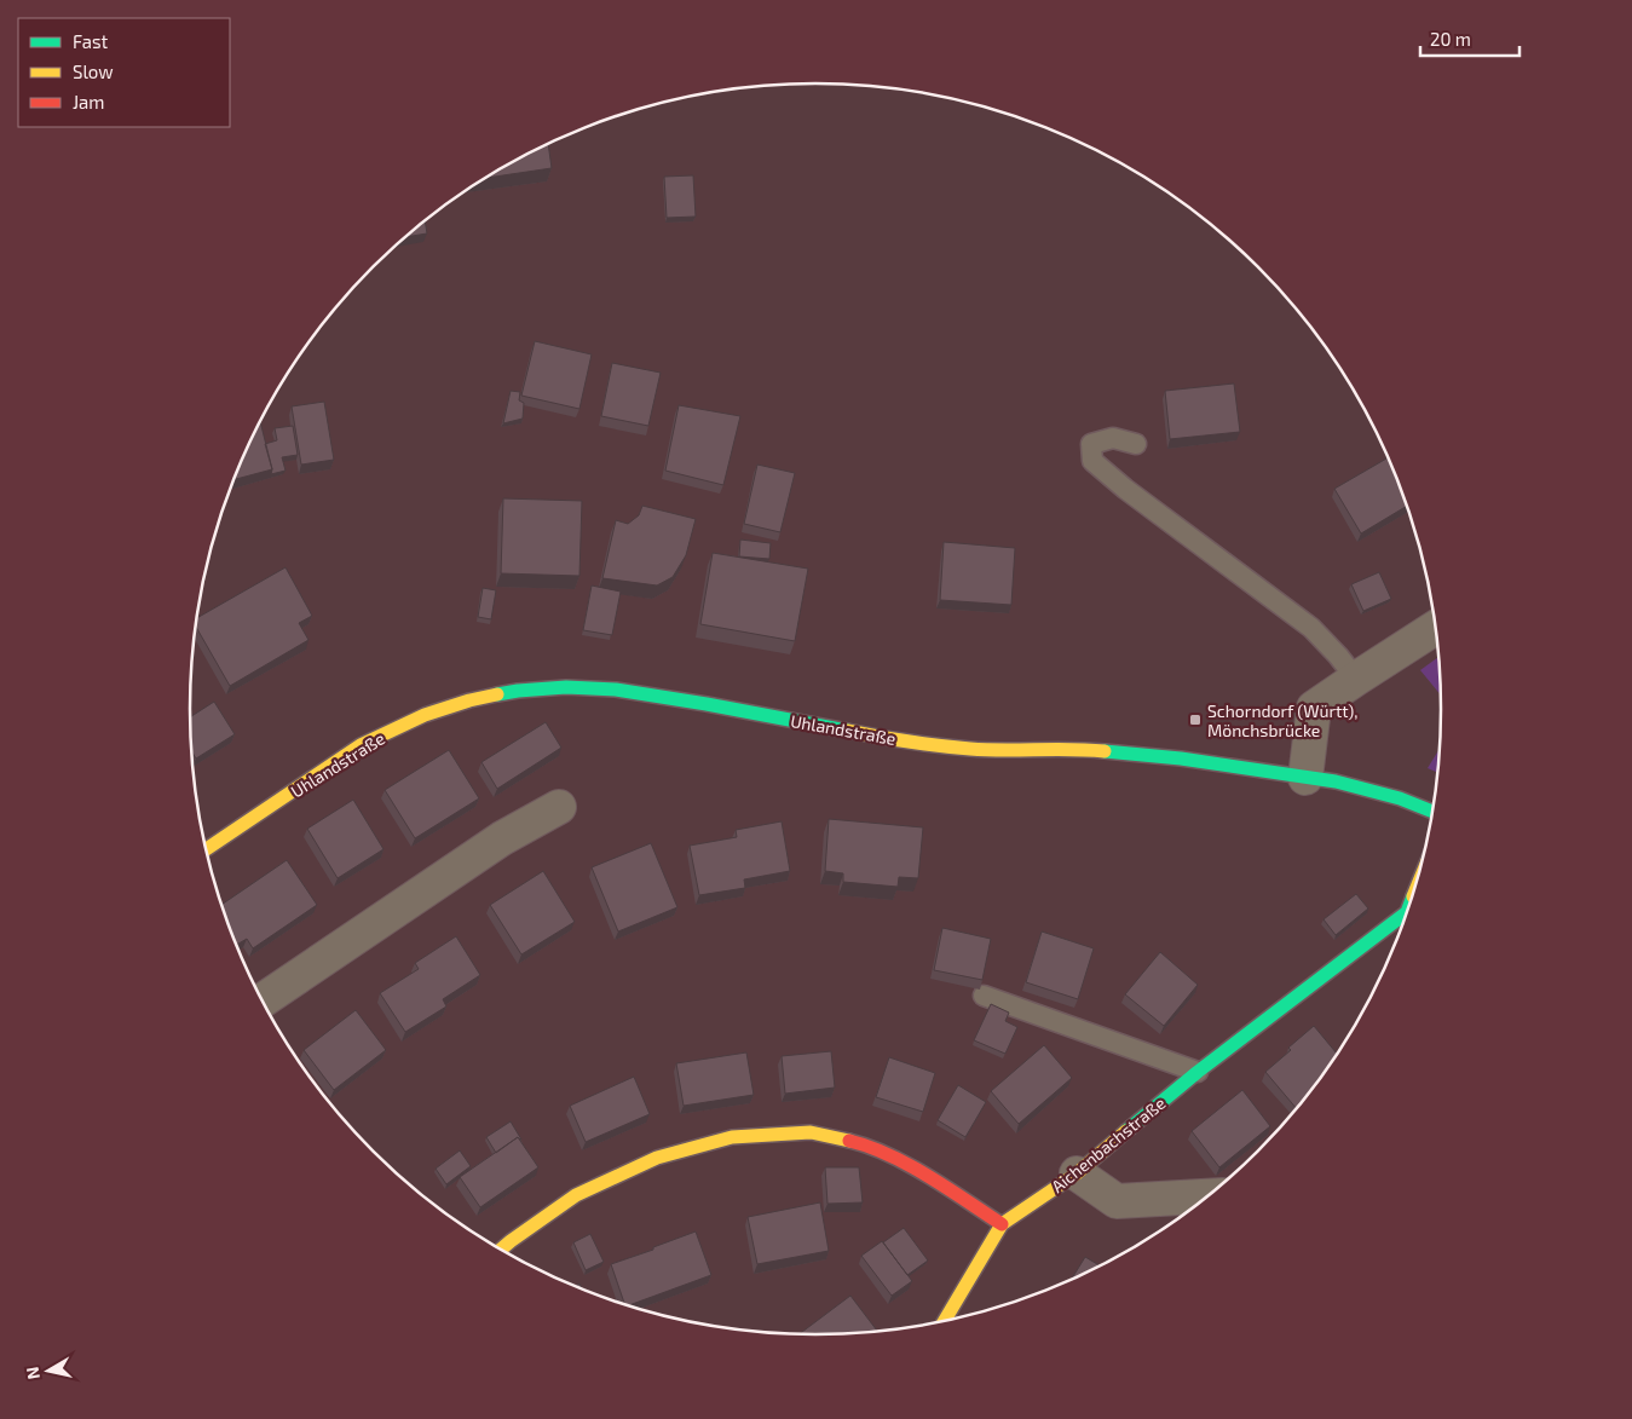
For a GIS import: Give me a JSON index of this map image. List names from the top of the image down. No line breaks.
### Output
{"streets":{"street":["Uhlandstraße","Aichenbachstraße"]},"places":{"transit":["Schorndorf (Württ), Mönchsbrücke"]},"legend":["Fast","Slow","Jam"],"scale_bar":"20 m","north":"left"}
